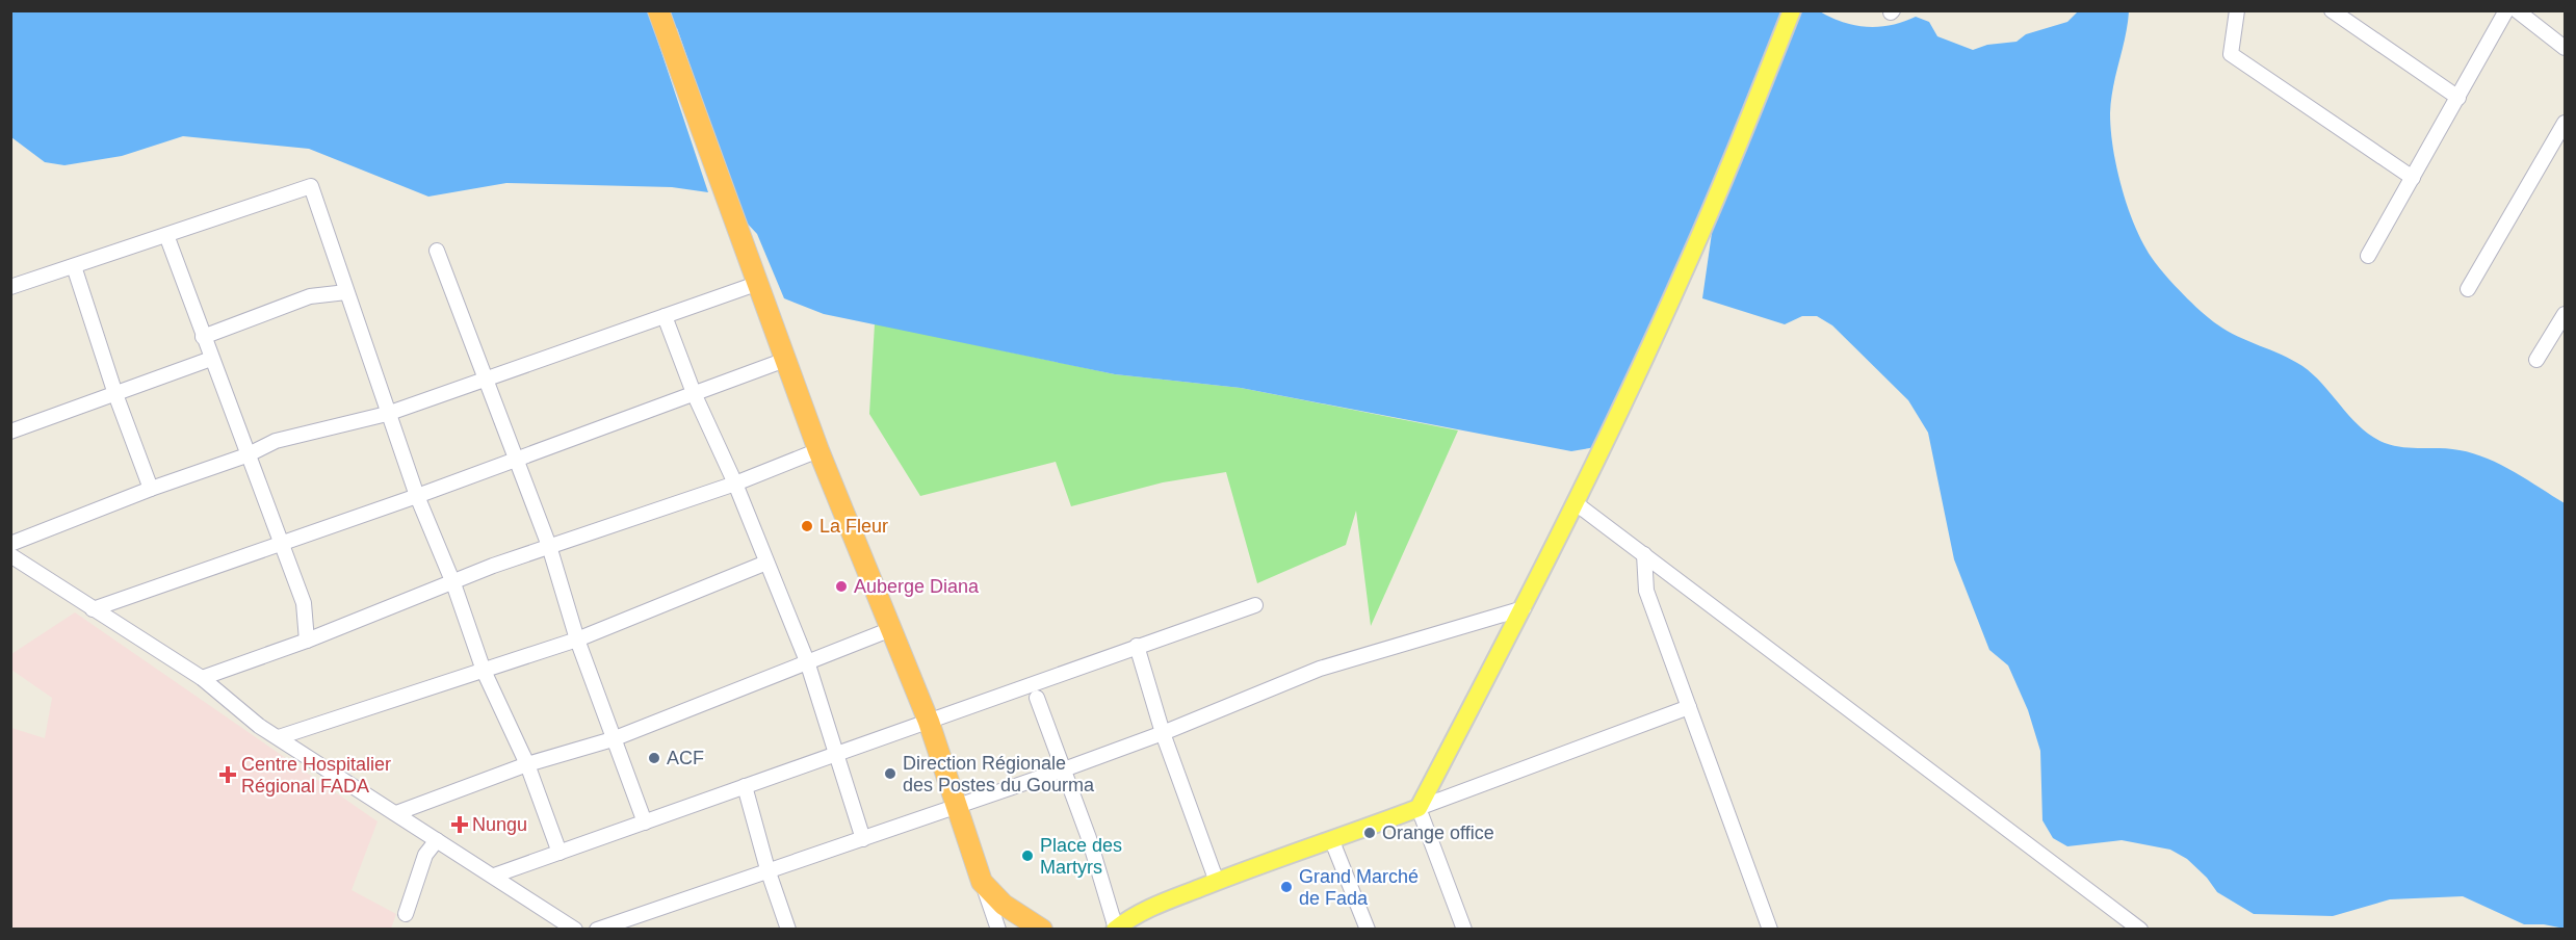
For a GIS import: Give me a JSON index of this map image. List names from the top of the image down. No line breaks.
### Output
{"places":{"other":["La Fleur","Auberge Diana","ACF","Direction Régionale des Postes du Gourma","Orange office","Place des Martyrs","Grand Marché de Fada"],"health":["Centre Hospitalier Régional FADA","Nungu"]}}
